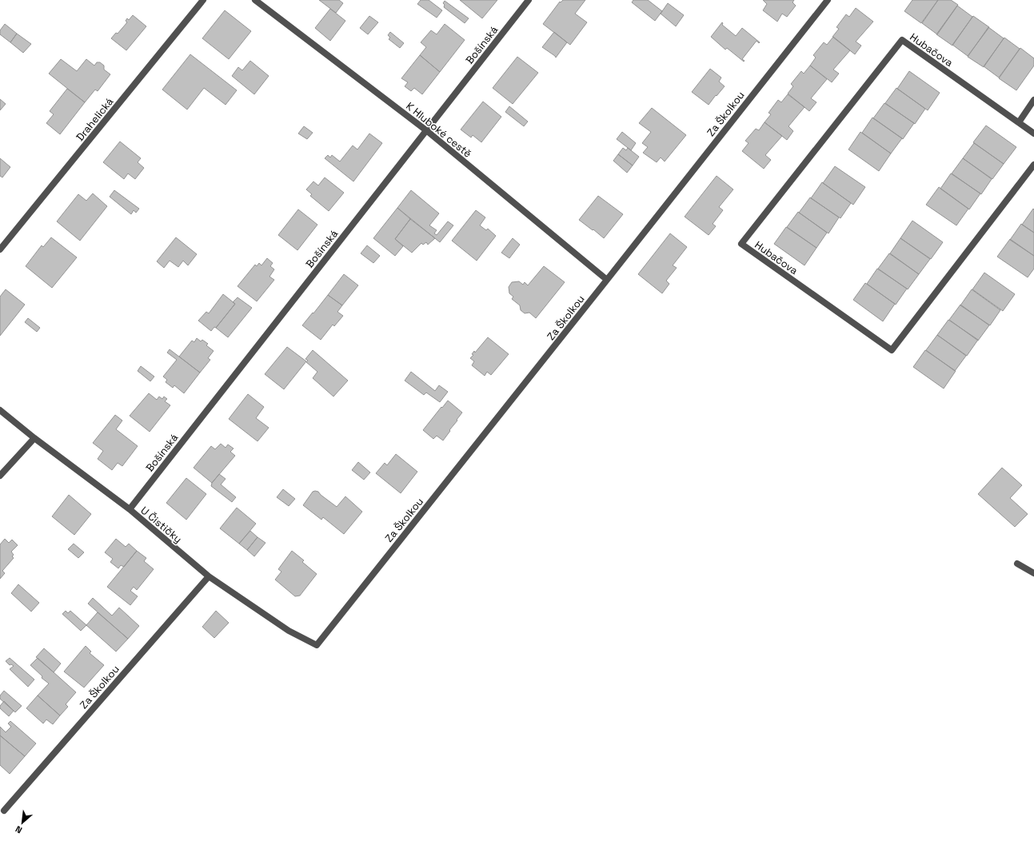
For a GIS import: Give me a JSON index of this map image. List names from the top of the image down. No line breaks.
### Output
{"streets":{"street":["Bošínská","Hubačova","Za Školkou","Drahelická","K Hluboké cestě","U Čističky"]},"crossings":[["Bošínská","K Hluboké cestě"],["Bošínská","U Čističky"],["Za Školkou","K Hluboké cestě"],["Za Školkou","U Čističky"]],"north":"bottom left"}
